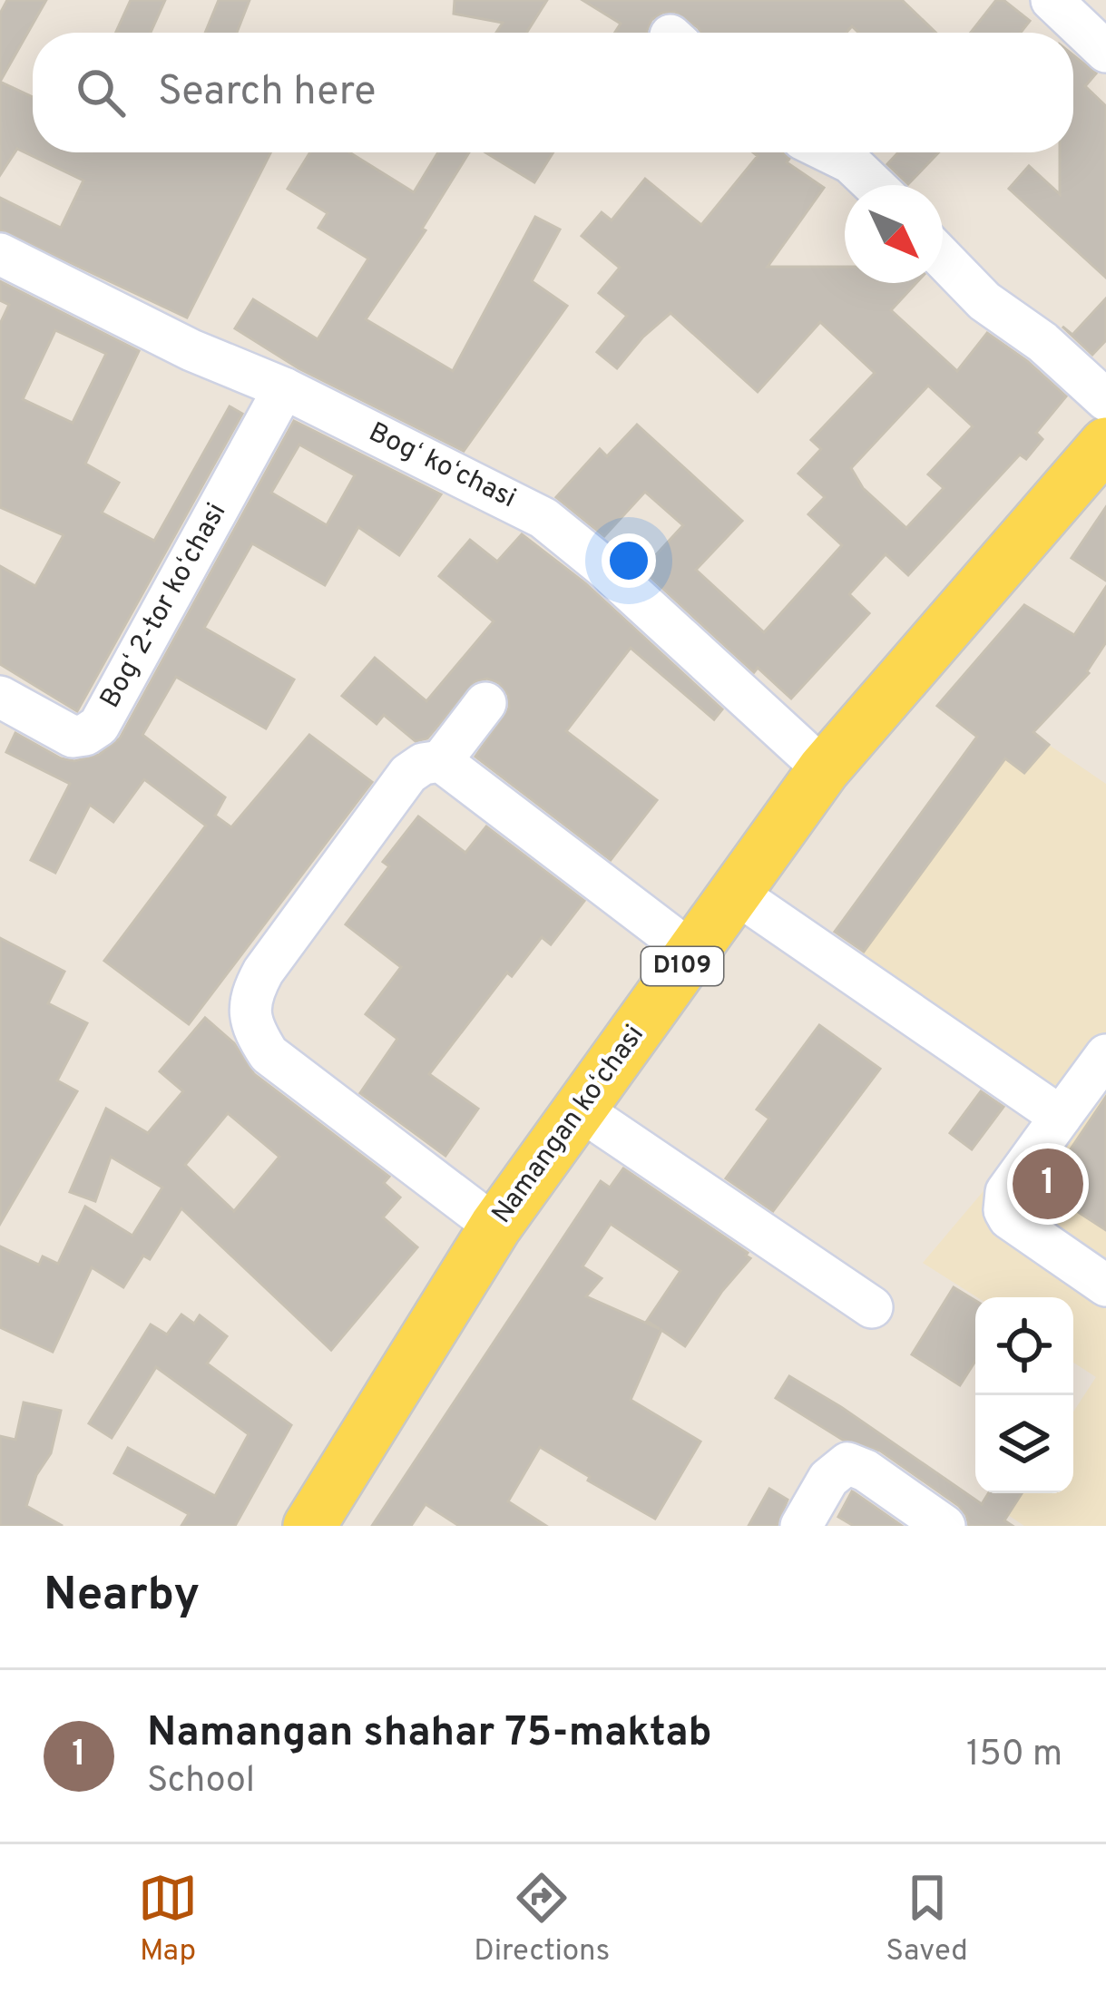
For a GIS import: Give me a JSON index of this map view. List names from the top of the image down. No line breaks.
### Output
{"streets":{"main road":["D109","Namangan koʻchasi"],"street":["Bogʻ koʻchasi","Bogʻ 2-tor koʻchasi"]},"crossings":[["Bogʻ koʻchasi","Bogʻ 2-tor koʻchasi"],["Bogʻ koʻchasi","Namangan koʻchasi"]],"north":"bottom right","page":{"search":"Search here","pins":"1","heading":"Nearby","list":[{"mark":"1","name":"Namangan shahar 75-maktab","note":"School","value":"150 m"}],"nav":["Map","Directions","Saved"]}}
